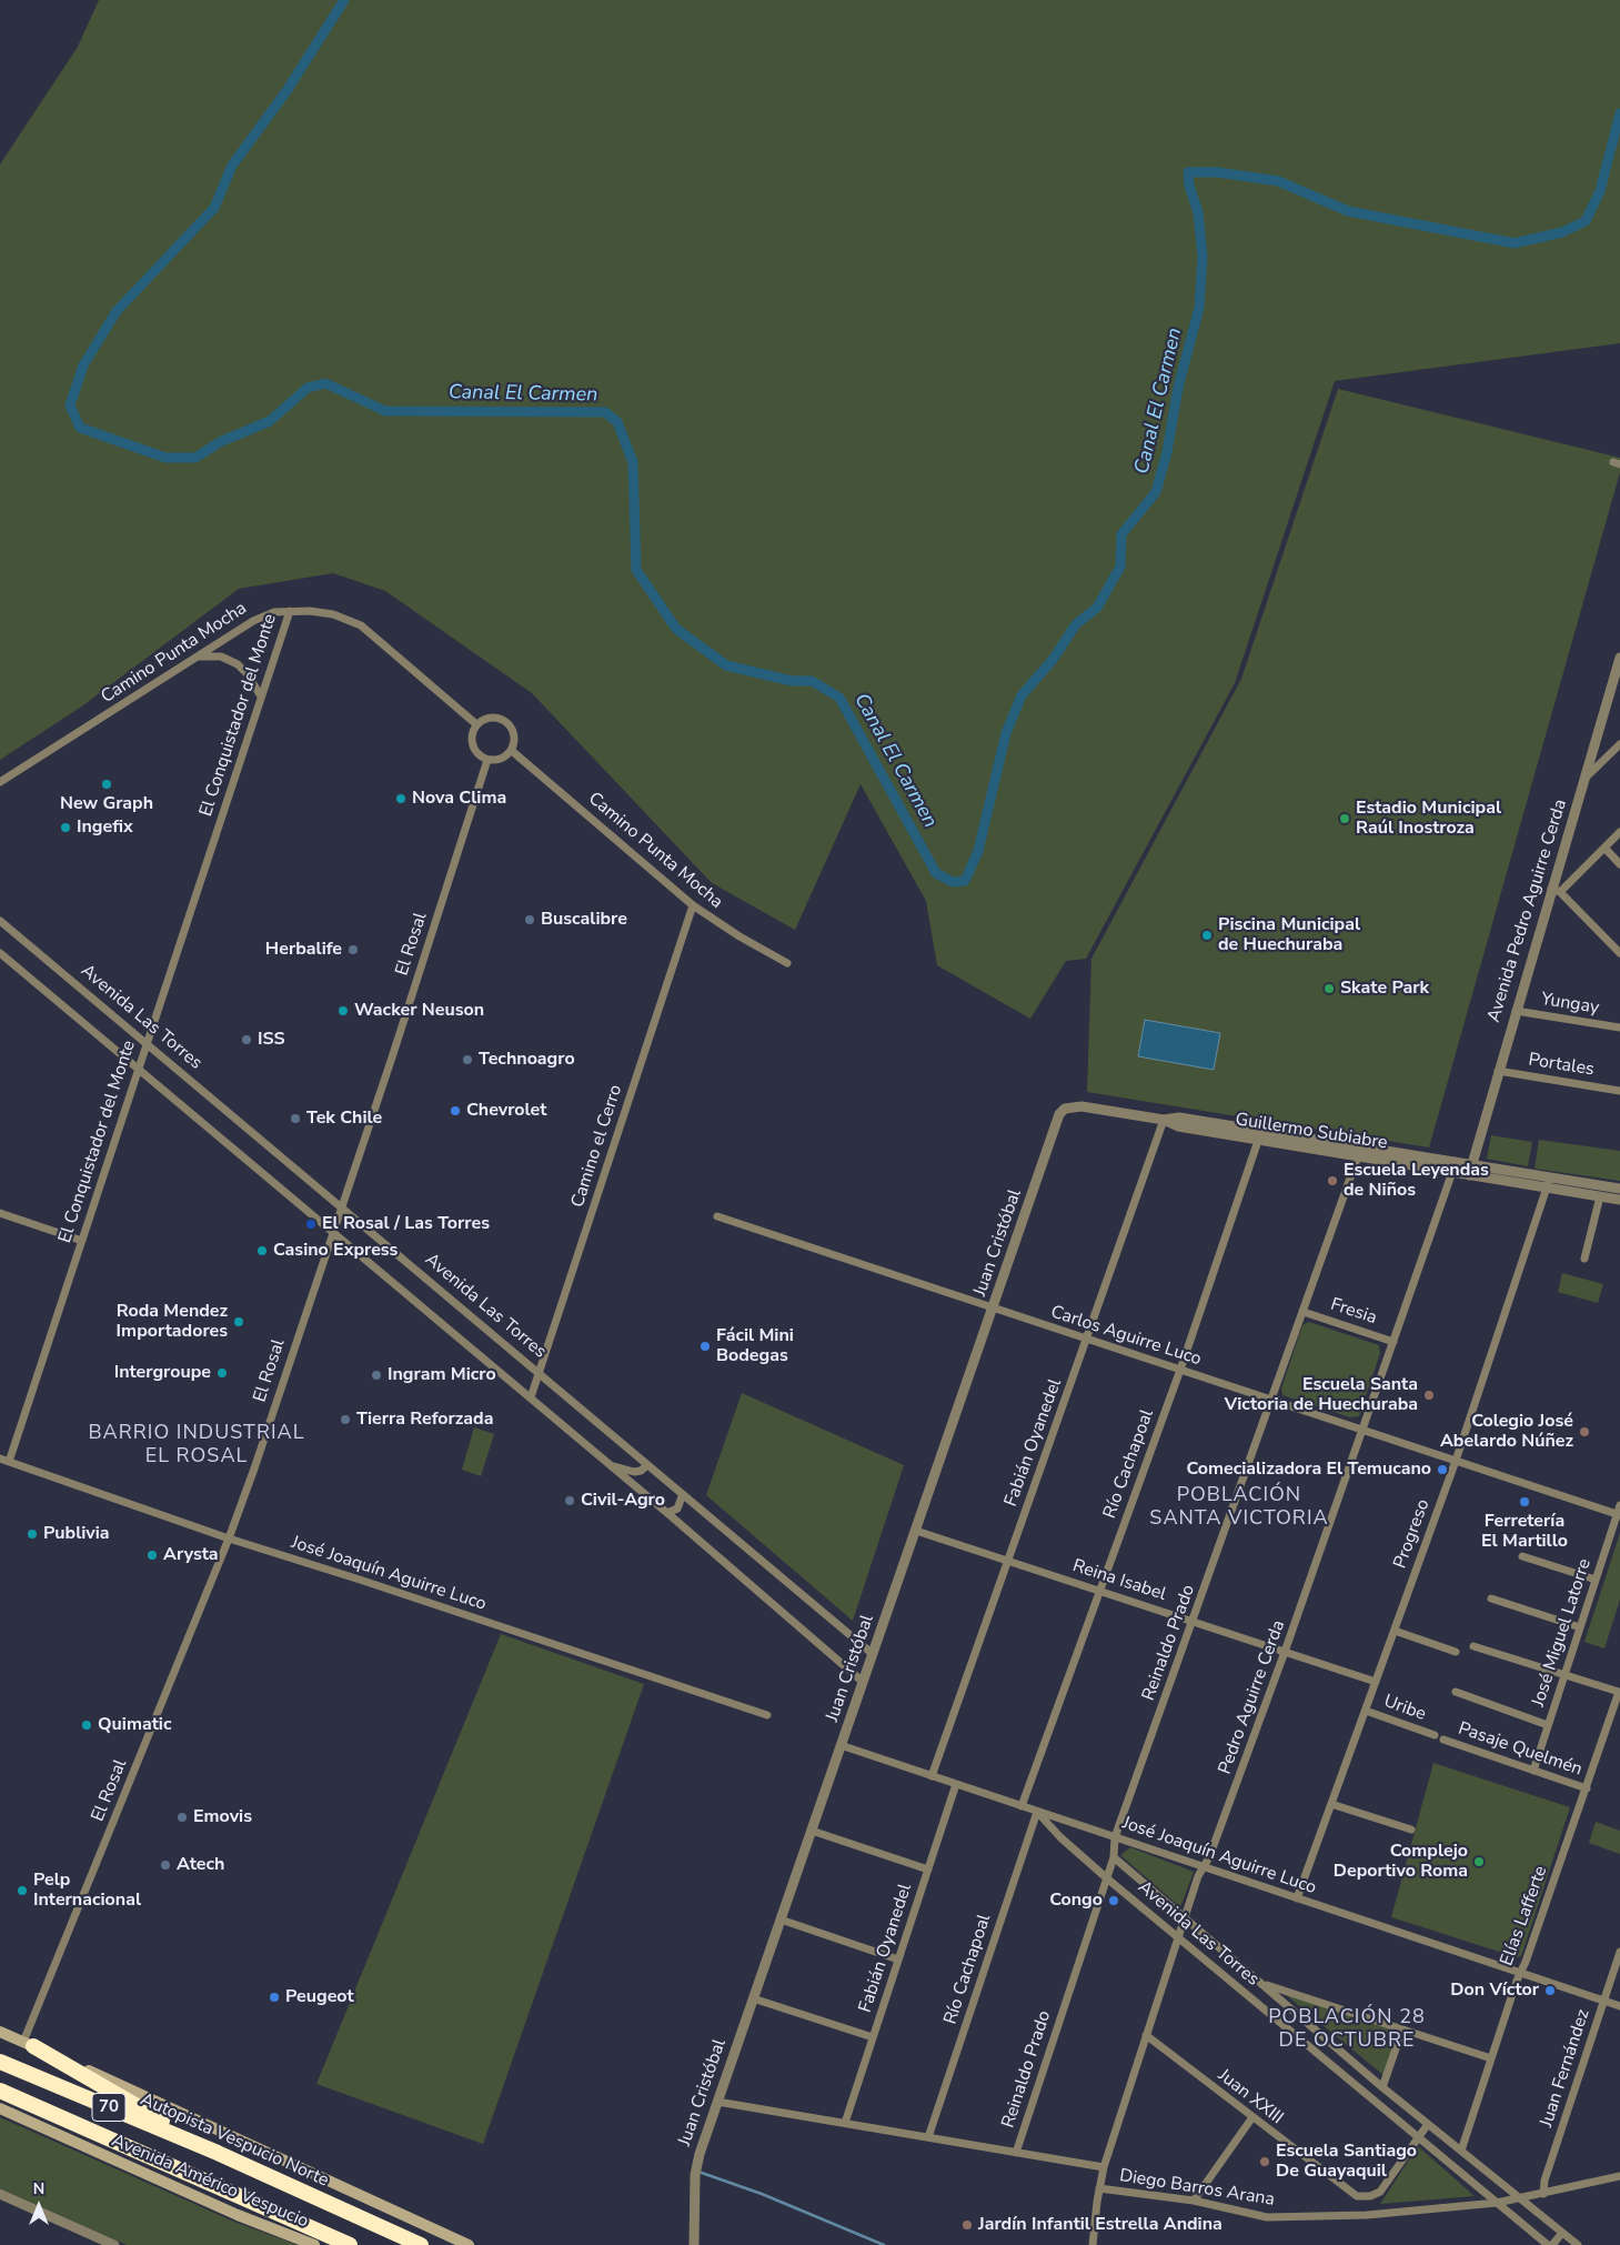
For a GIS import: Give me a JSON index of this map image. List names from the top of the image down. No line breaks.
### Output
{"streets":{"highway":["70","Autopista Vespucio Norte"],"main road":["Avenida Américo Vespucio"],"street":["Camino Punta Mocha","El Conquistador del Monte","Avenida Pedro Aguirre Cerda","El Rosal","Yungay","Avenida Las Torres","Portales","Guillermo Subiabre","Camino el Cerro","Juan Cristóbal","Fresia","Carlos Aguirre Luco","Fabián Oyanedel","Río Cachapoal","Progreso","José Joaquín Aguirre Luco","Reina Isabel","José Miguel Latorre","Reinaldo Prado","Pedro Aguirre Cerda","Uribe","Pasaje Quelmén","Elías Lafferte","Juan Fernández","Juan XXIII","Diego Barros Arana"]},"crossings":[["Camino Punta Mocha","El Conquistador del Monte"],["Camino Punta Mocha","El Rosal"],["Camino Punta Mocha","Camino el Cerro"],["El Conquistador del Monte","Avenida Las Torres"],["El Conquistador del Monte","José Joaquín Aguirre Luco"],["Avenida Pedro Aguirre Cerda","Yungay"],["Avenida Pedro Aguirre Cerda","Portales"],["Avenida Pedro Aguirre Cerda","Guillermo Subiabre"],["El Rosal","Avenida Las Torres"],["El Rosal","José Joaquín Aguirre Luco"],["Avenida Las Torres","Camino el Cerro"],["Avenida Las Torres","Juan Cristóbal"],["Avenida Las Torres","Río Cachapoal"],["Avenida Las Torres","José Joaquín Aguirre Luco"],["Avenida Las Torres","Reinaldo Prado"],["Avenida Las Torres","Pedro Aguirre Cerda"],["Avenida Las Torres","Elías Lafferte"],["Avenida Las Torres","Juan XXIII"],["Avenida Las Torres","Diego Barros Arana"],["Guillermo Subiabre","Juan Cristóbal"],["Guillermo Subiabre","Fabián Oyanedel"],["Guillermo Subiabre","Río Cachapoal"],["Guillermo Subiabre","Progreso"],["Guillermo Subiabre","Reinaldo Prado"],["Guillermo Subiabre","Pedro Aguirre Cerda"],["Juan Cristóbal","Carlos Aguirre Luco"],["Juan Cristóbal","José Joaquín Aguirre Luco"],["Juan Cristóbal","Reina Isabel"],["Juan Cristóbal","Diego Barros Arana"],["Fresia","Reinaldo Prado"],["Fresia","Pedro Aguirre Cerda"],["Carlos Aguirre Luco","Fabián Oyanedel"],["Carlos Aguirre Luco","Río Cachapoal"],["Carlos Aguirre Luco","Progreso"],["Carlos Aguirre Luco","José Miguel Latorre"],["Carlos Aguirre Luco","Reinaldo Prado"],["Carlos Aguirre Luco","Pedro Aguirre Cerda"],["Fabián Oyanedel","José Joaquín Aguirre Luco"],["Fabián Oyanedel","Reina Isabel"],["Fabián Oyanedel","Diego Barros Arana"],["Río Cachapoal","José Joaquín Aguirre Luco"],["Río Cachapoal","Reina Isabel"],["Río Cachapoal","Diego Barros Arana"],["Progreso","José Joaquín Aguirre Luco"],["Progreso","Reina Isabel"],["Progreso","Uribe"],["José Joaquín Aguirre Luco","Reinaldo Prado"],["José Joaquín Aguirre Luco","Pedro Aguirre Cerda"],["José Joaquín Aguirre Luco","Elías Lafferte"],["José Joaquín Aguirre Luco","Juan Fernández"],["Reina Isabel","Reinaldo Prado"],["Reina Isabel","Pedro Aguirre Cerda"],["José Miguel Latorre","Pasaje Quelmén"],["Reinaldo Prado","Diego Barros Arana"],["Pedro Aguirre Cerda","Juan XXIII"],["Pedro Aguirre Cerda","Diego Barros Arana"],["Pasaje Quelmén","Elías Lafferte"],["Juan Fernández","Diego Barros Arana"]],"districts":["BARRIO INDUSTRIAL EL ROSAL","POBLACIÓN SANTA VICTORIA","POBLACIÓN 28 DE OCTUBRE"],"water":["Canal El Carmen"],"places":["New Graph","Nova Clima","Estadio Municipal Raúl Inostroza","Ingefix","Buscalibre","Piscina Municipal de Huechuraba","Herbalife","Skate Park","Wacker Neuson","ISS","Technoagro","Chevrolet","Tek Chile","Escuela Leyendas de Niños","El Rosal / Las Torres","Casino Express","Roda Mendez Importadores","Fácil Mini Bodegas","Intergroupe","Ingram Micro","Escuela Santa Victoria de Huechuraba","Tierra Reforzada","Colegio José Abelardo Núñez","Comecializadora El Temucano","Civil-Agro","Ferretería El Martillo","Publivia","Arysta","Quimatic","Emovis","Complejo Deportivo Roma","Atech","Pelp Internacional","Congo","Don Víctor","Peugeot","Escuela Santiago De Guayaquil","Jardín Infantil Estrella Andina"],"north":"top"}
